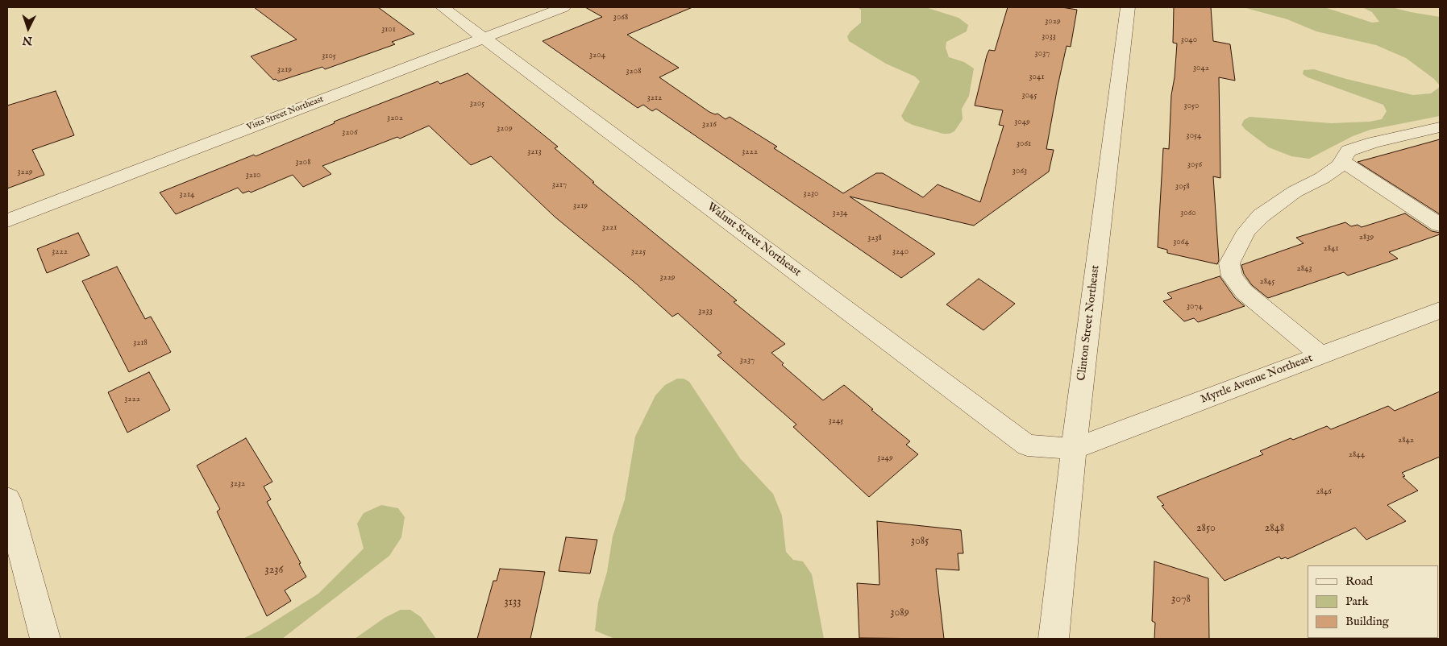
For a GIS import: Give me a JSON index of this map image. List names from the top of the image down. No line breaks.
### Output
{"streets":{"street":["Vista Street Northeast","Walnut Street Northeast","Clinton Street Northeast","Myrtle Avenue Northeast"]},"crossings":[["Vista Street Northeast","Walnut Street Northeast"],["Walnut Street Northeast","Clinton Street Northeast"],["Walnut Street Northeast","Myrtle Avenue Northeast"],["Clinton Street Northeast","Myrtle Avenue Northeast"]],"house_numbers":["3068","3029","3101","3033","3040","3037","3204","3105","3042","3219","3208","3041","3045","3212","3205","3050","3202","3049","3216","3209","3206","3054","3061","3213","3222","3208","3056","3063","3229","3210","3217","3058","3230","3214","3219","3234","3060","3221","2839","3238","3064","2841","3222","3225","3240","2843","3229","2845","3074","3233","3218","3237","3222","3245","2842","2844","3249","3232","2846","2850","2848","3085","3236","3078","3133","3089"],"legend":["Road","Park","Building"],"north":"bottom"}
